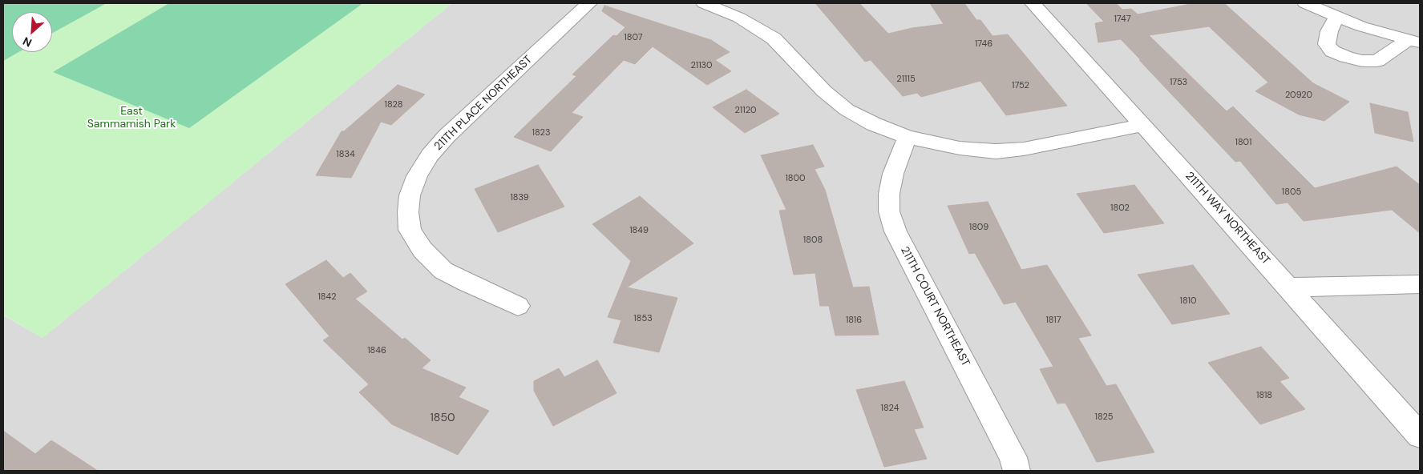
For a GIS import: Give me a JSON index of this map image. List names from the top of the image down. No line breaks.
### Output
{"streets":{"street":["211TH PLACE NORTHEAST","211TH WAY NORTHEAST","211TH COURT NORTHEAST"]},"parks":["East Sammamish Park"],"house_numbers":["1747","1807","1746","21130","21115","1753","1752","20920","1828","21120","1823","1801","1834","1800","1805","1839","1802","1809","1849","1808","1842","1810","1853","1816","1817","1846","1818","1824","1825","1850"],"north":"bottom left"}
